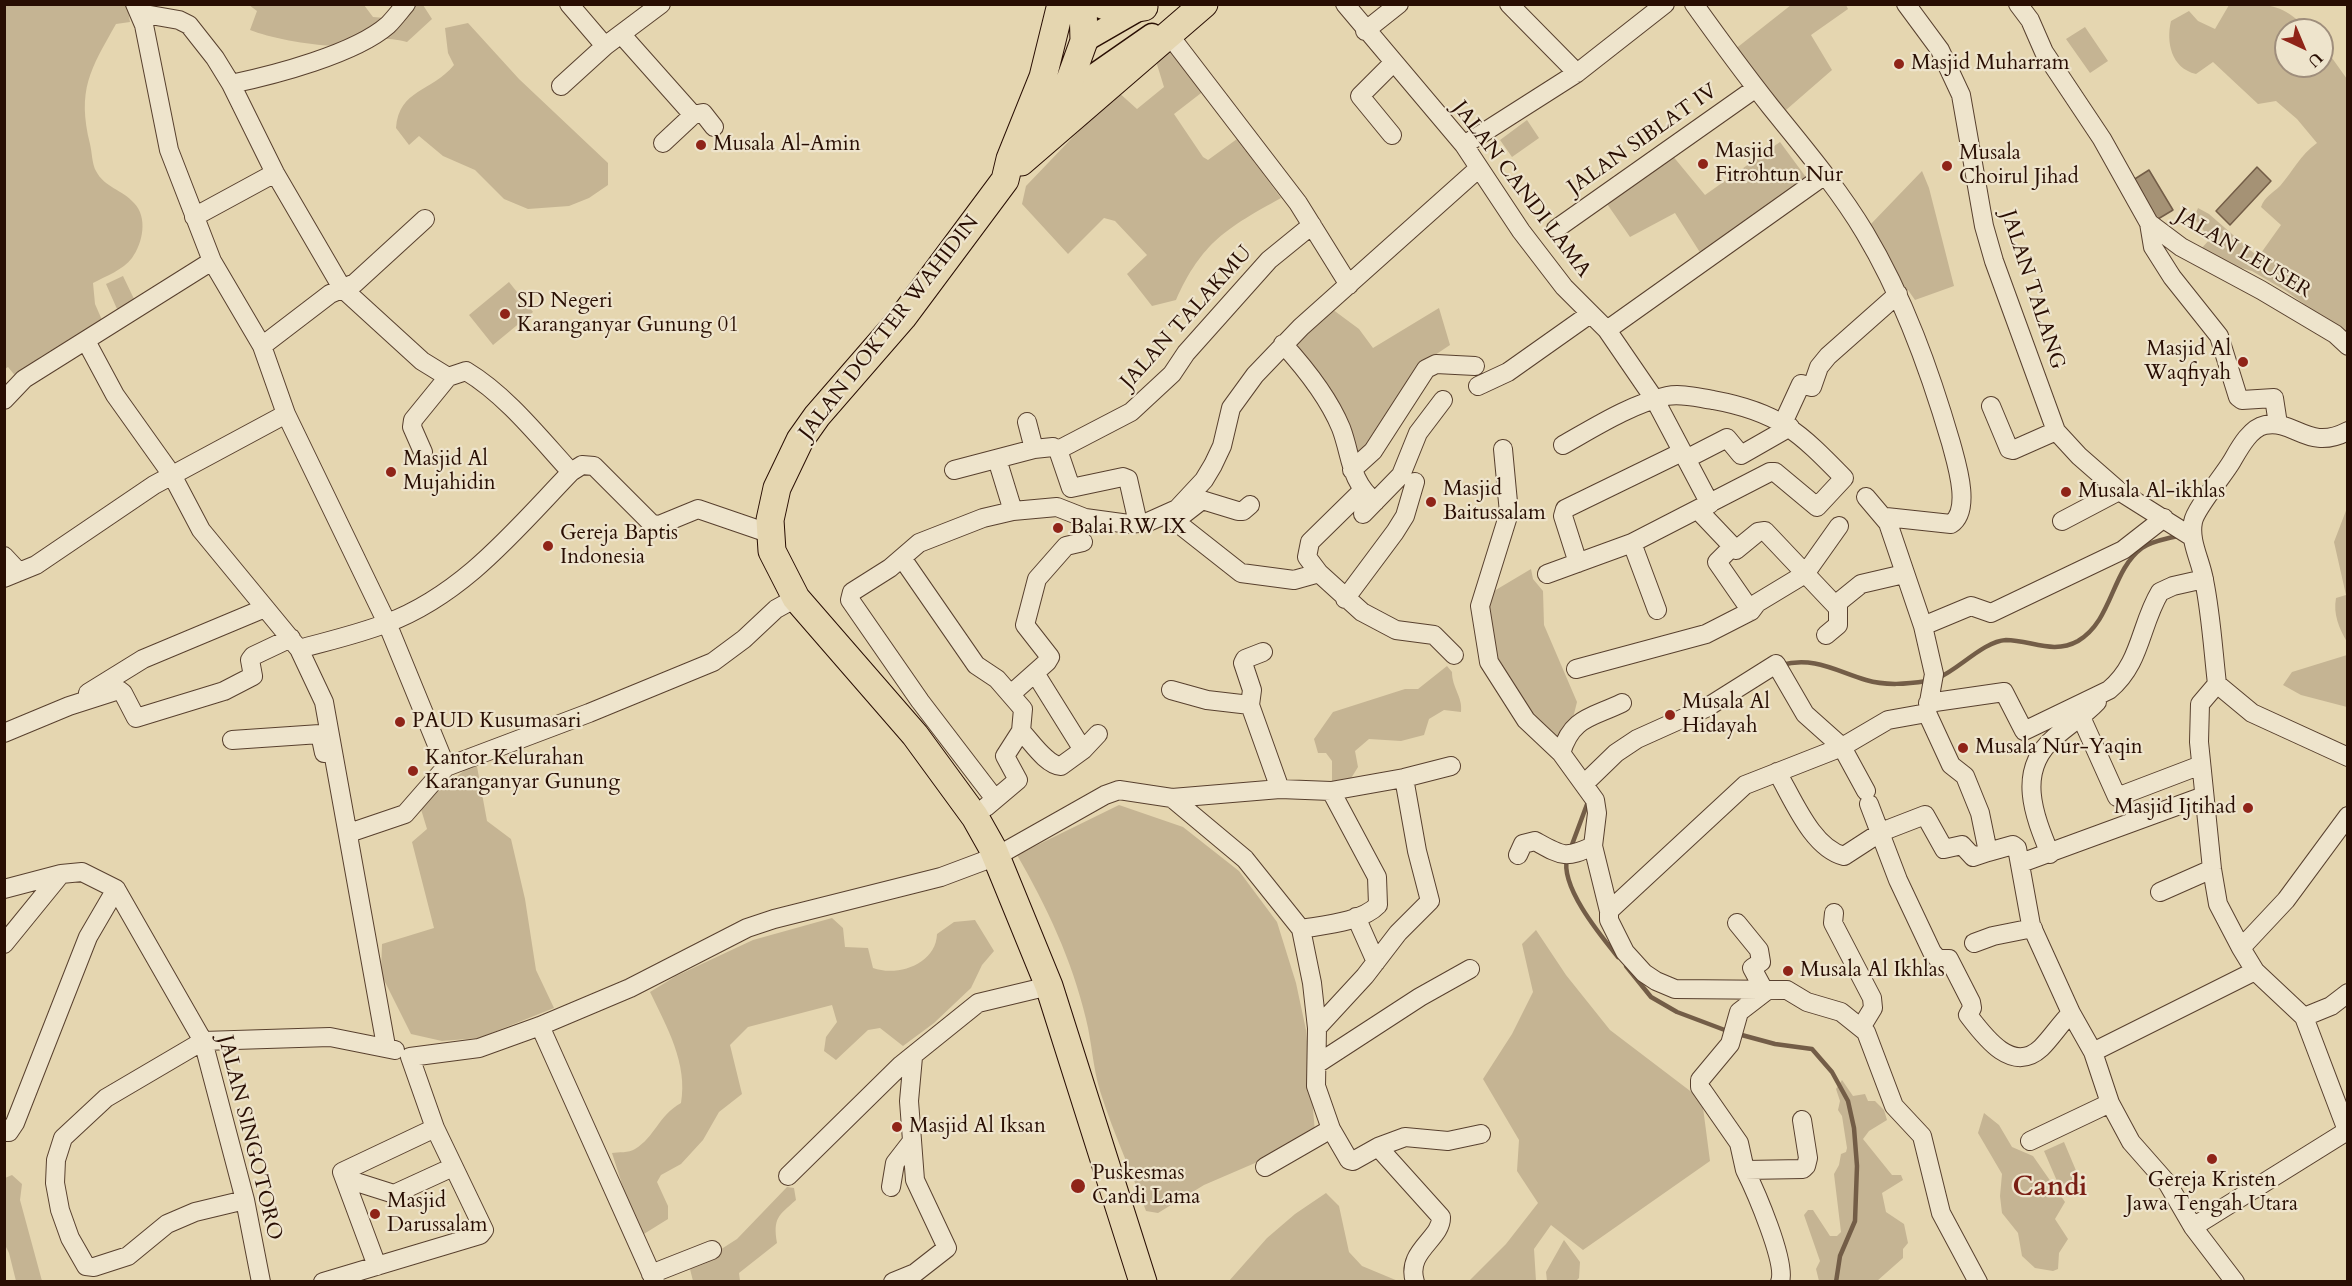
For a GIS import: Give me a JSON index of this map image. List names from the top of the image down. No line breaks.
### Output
{"streets":{"highway":["JALAN DOKTER WAHIDIN"],"street":["JALAN SIBLAT IV","JALAN CANDI LAMA","JALAN LEUSER","JALAN TALANG","JALAN TALAKMU","JALAN SINGOTORO"]},"districts":["Candi"],"places":["Masjid Muharram","Musala Al-Amin","Masjid Fitrohtun Nur","Musala Choirul Jihad","SD Negeri Karanganyar Gunung 01","Masjid Al Waqfiyah","Masjid Al Mujahidin","Musala Al-ikhlas","Masjid Baitussalam","Balai RW IX","Gereja Baptis Indonesia","Musala Al Hidayah","PAUD Kusumasari","Musala Nur-Yaqin","Kantor Kelurahan Karanganyar Gunung","Masjid Ijtihad","Musala Al Ikhlas","Masjid Al Iksan","Gereja Kristen Jawa Tengah Utara","Puskesmas Candi Lama","Masjid Darussalam"],"north":"bottom right"}
